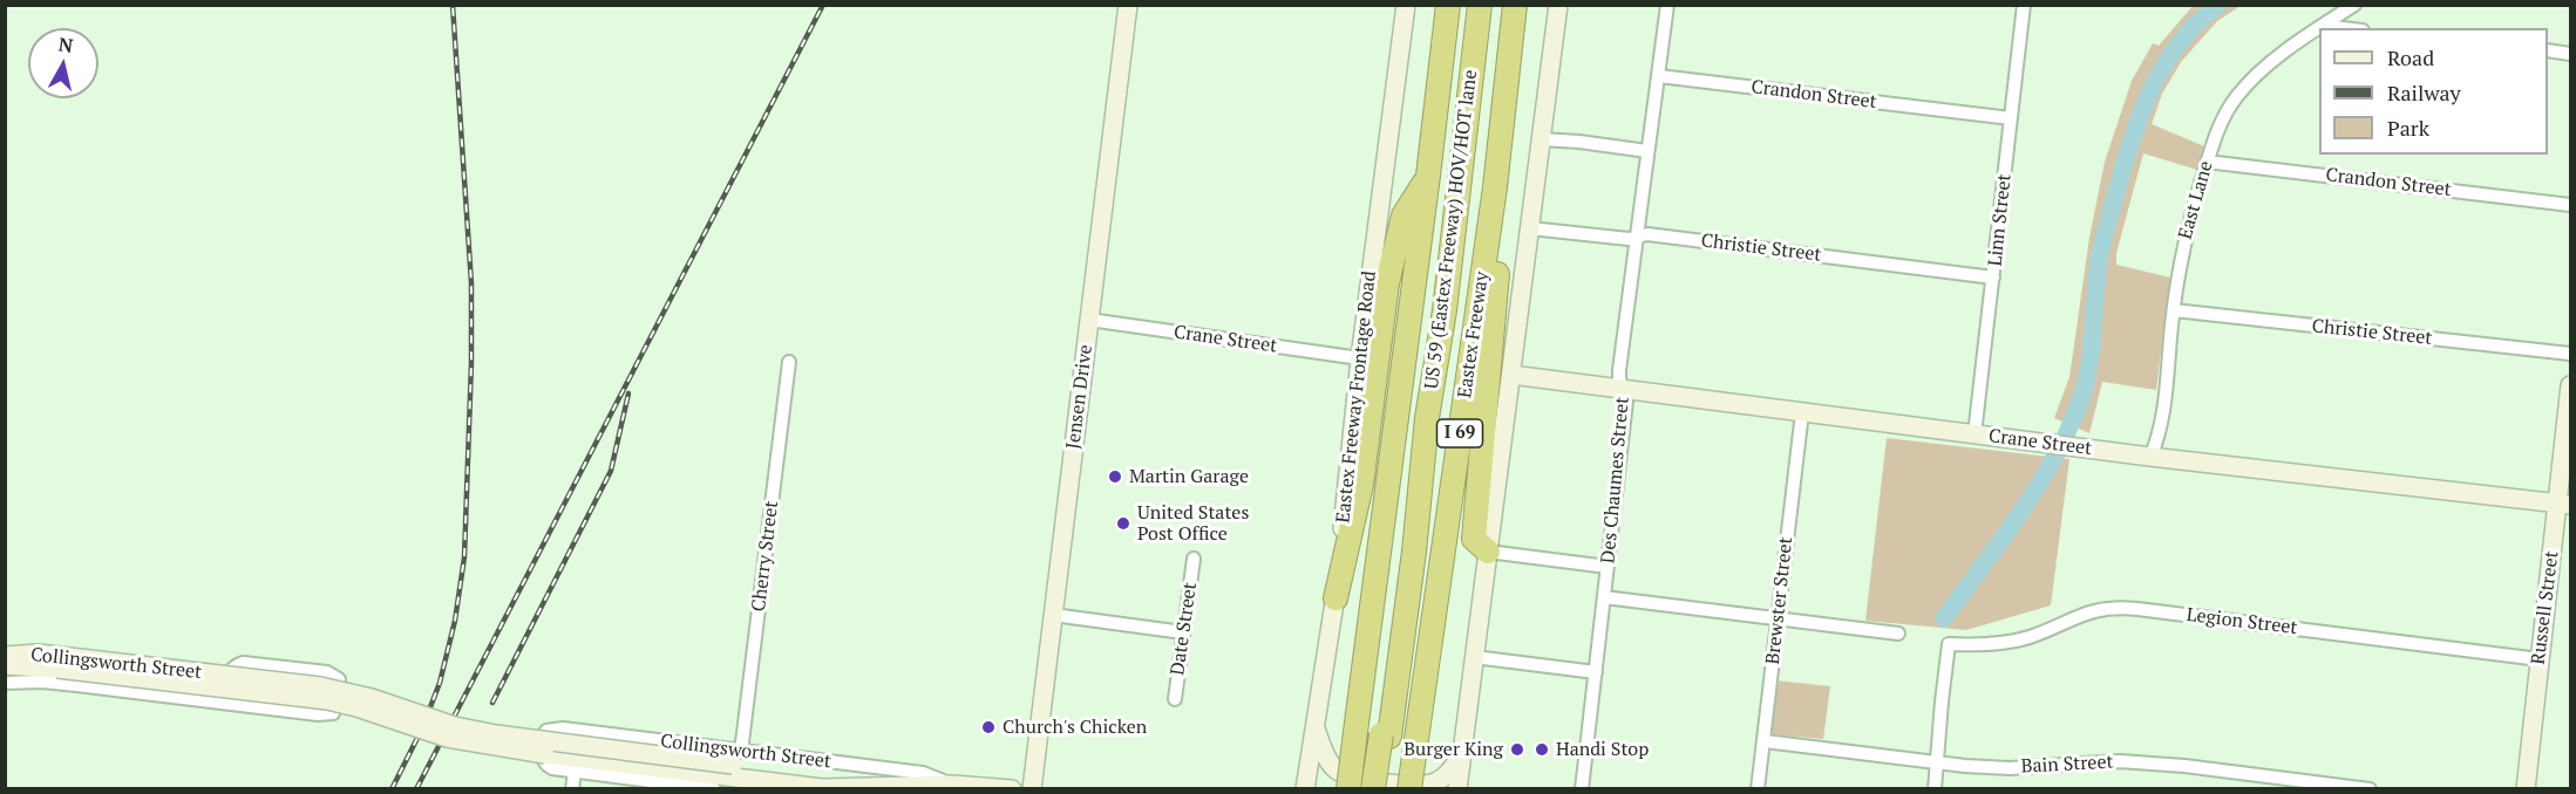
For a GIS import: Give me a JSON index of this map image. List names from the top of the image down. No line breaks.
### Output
{"streets":{"highway":["US 59 (Eastex Freeway) HOV/HOT lane","Eastex Freeway","I 69"],"main road":["Crane Street","Jensen Drive","Eastex Freeway Frontage Road","Russell Street","Collingsworth Street"],"street":["Crandon Street","East Lane","Linn Street","Christie Street","Des Chaumes Street","Cherry Street","Brewster Street","Legion Street","Date Street","Bain Street"]},"crossings":[["Crandon Street","East Lane"],["Crandon Street","Linn Street"],["Crandon Street","Des Chaumes Street"],["East Lane","Christie Street"],["East Lane","Crane Street"],["Linn Street","Christie Street"],["Linn Street","Crane Street"],["US 59 (Eastex Freeway) HOV/HOT lane","I 69"],["Christie Street","Des Chaumes Street"],["Crane Street","Jensen Drive"],["Crane Street","Eastex Freeway Frontage Road"],["Crane Street","Des Chaumes Street"],["Crane Street","Brewster Street"],["Crane Street","Russell Street"],["Cherry Street","Collingsworth Street"],["Brewster Street","Bain Street"],["Russell Street","Legion Street"],["Legion Street","Bain Street"]],"places":["Martin Garage","United States Post Office","Church's Chicken","Burger King","Handi Stop"],"legend":["Road","Railway","Park"],"north":"top"}
